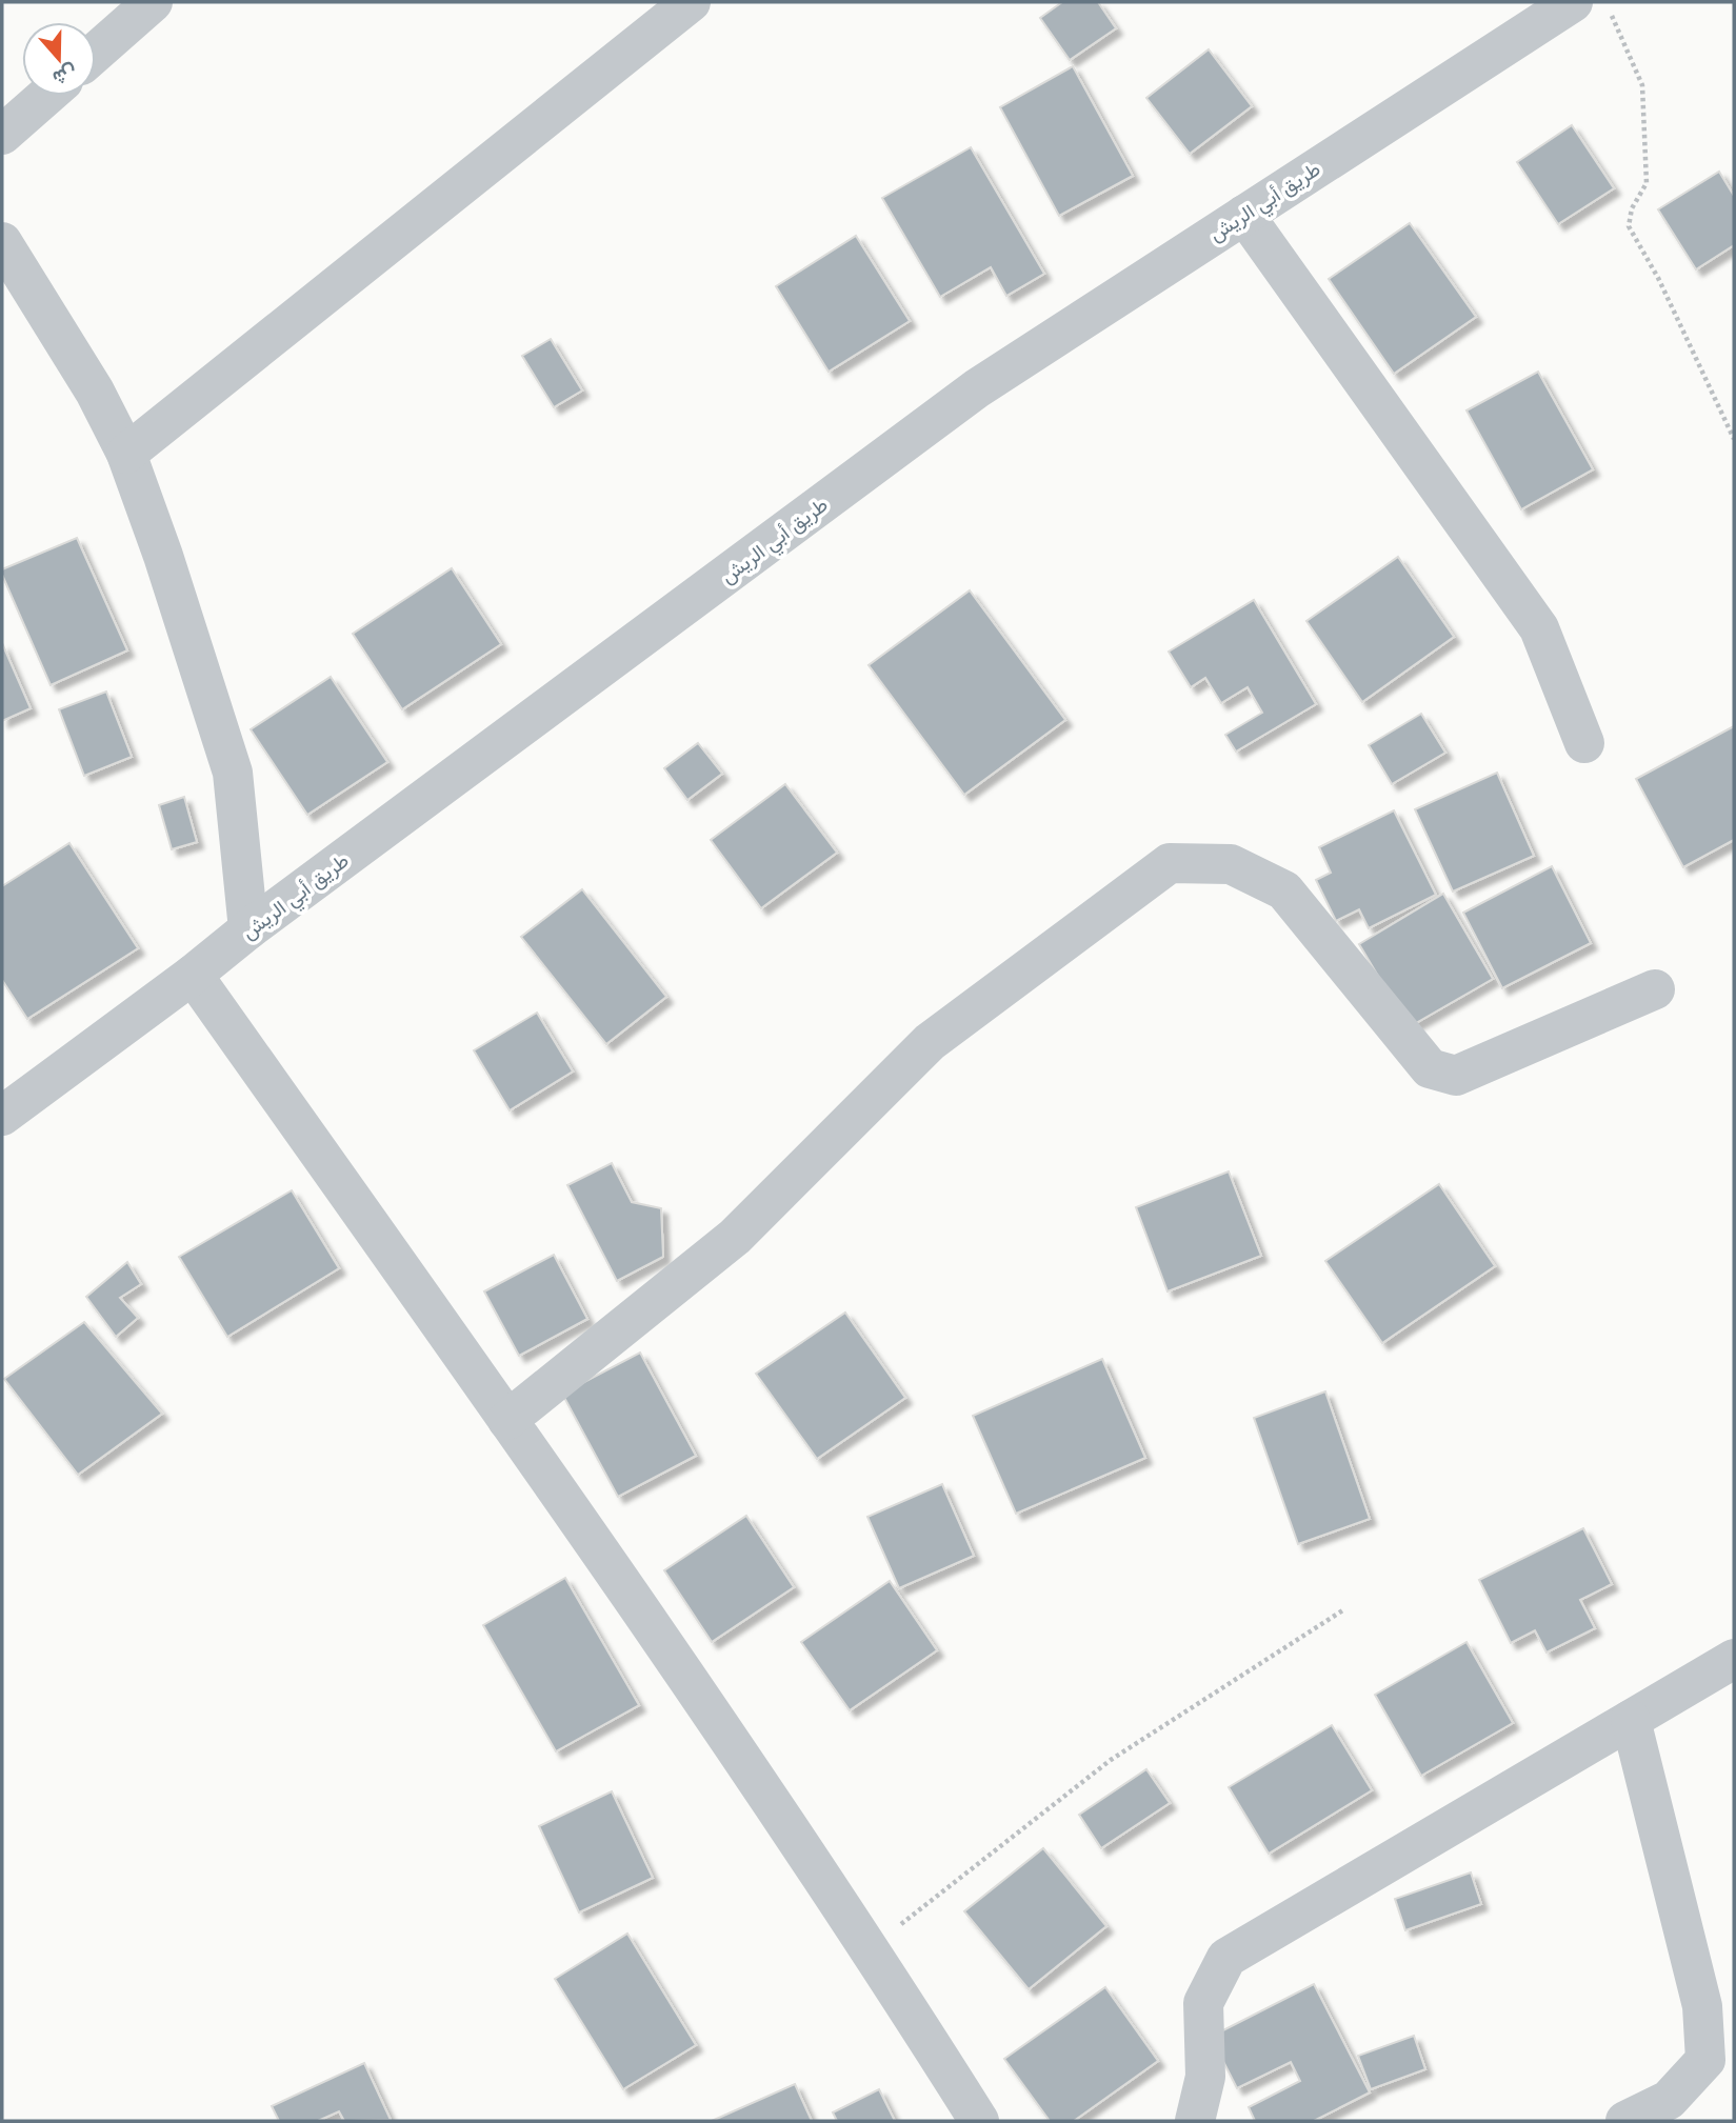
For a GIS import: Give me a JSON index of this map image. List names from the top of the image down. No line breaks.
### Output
{"streets":{"street":["طريق أبي الريش"]},"north":"bottom"}
